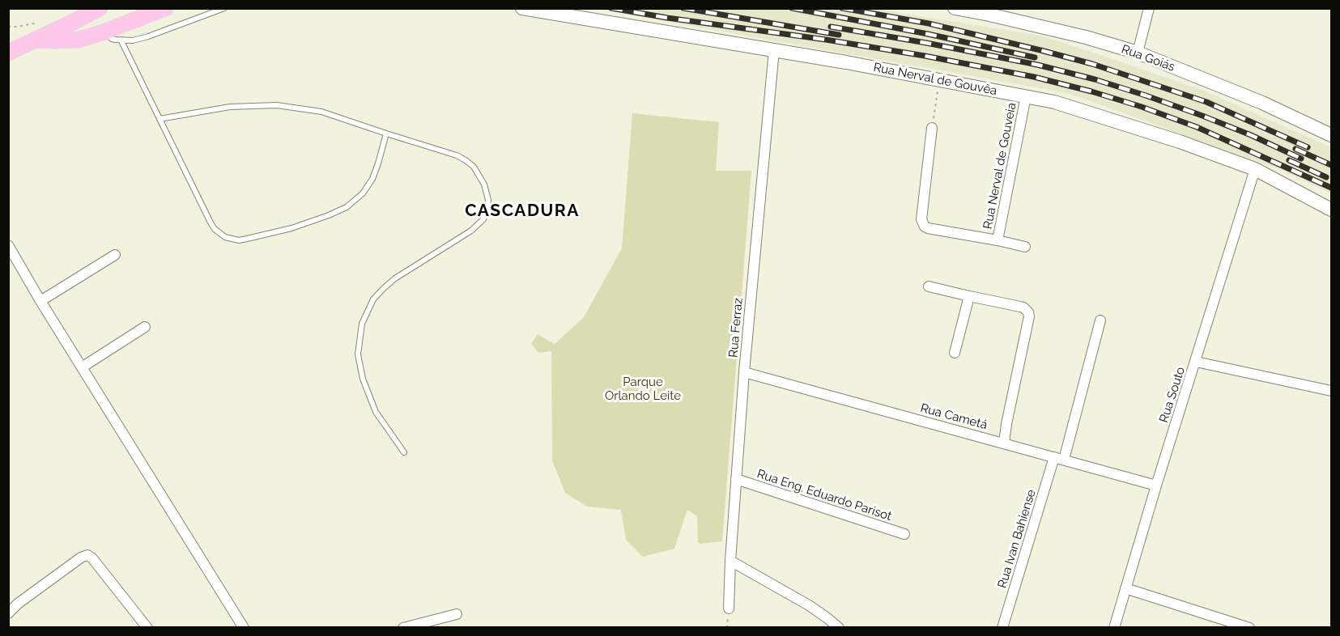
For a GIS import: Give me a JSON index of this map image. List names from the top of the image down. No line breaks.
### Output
{"streets":{"main road":["Rua Goiás","Rua Nerval de Gouvêa"],"street":["Rua Nerval de Gouveia","Rua Ferraz","Rua Souto","Rua Cametá","Rua Eng. Eduardo Parisot","Rua Ivan Bahiense"]},"crossings":[["Rua Nerval de Gouvêa","Rua Nerval de Gouveia"],["Rua Nerval de Gouvêa","Rua Ferraz"],["Rua Nerval de Gouvêa","Rua Souto"],["Rua Ferraz","Rua Cametá"],["Rua Ferraz","Rua Eng. Eduardo Parisot"],["Rua Souto","Rua Cametá"],["Rua Cametá","Rua Ivan Bahiense"]],"districts":["CASCADURA"],"parks":["Parque Orlando Leite"]}
